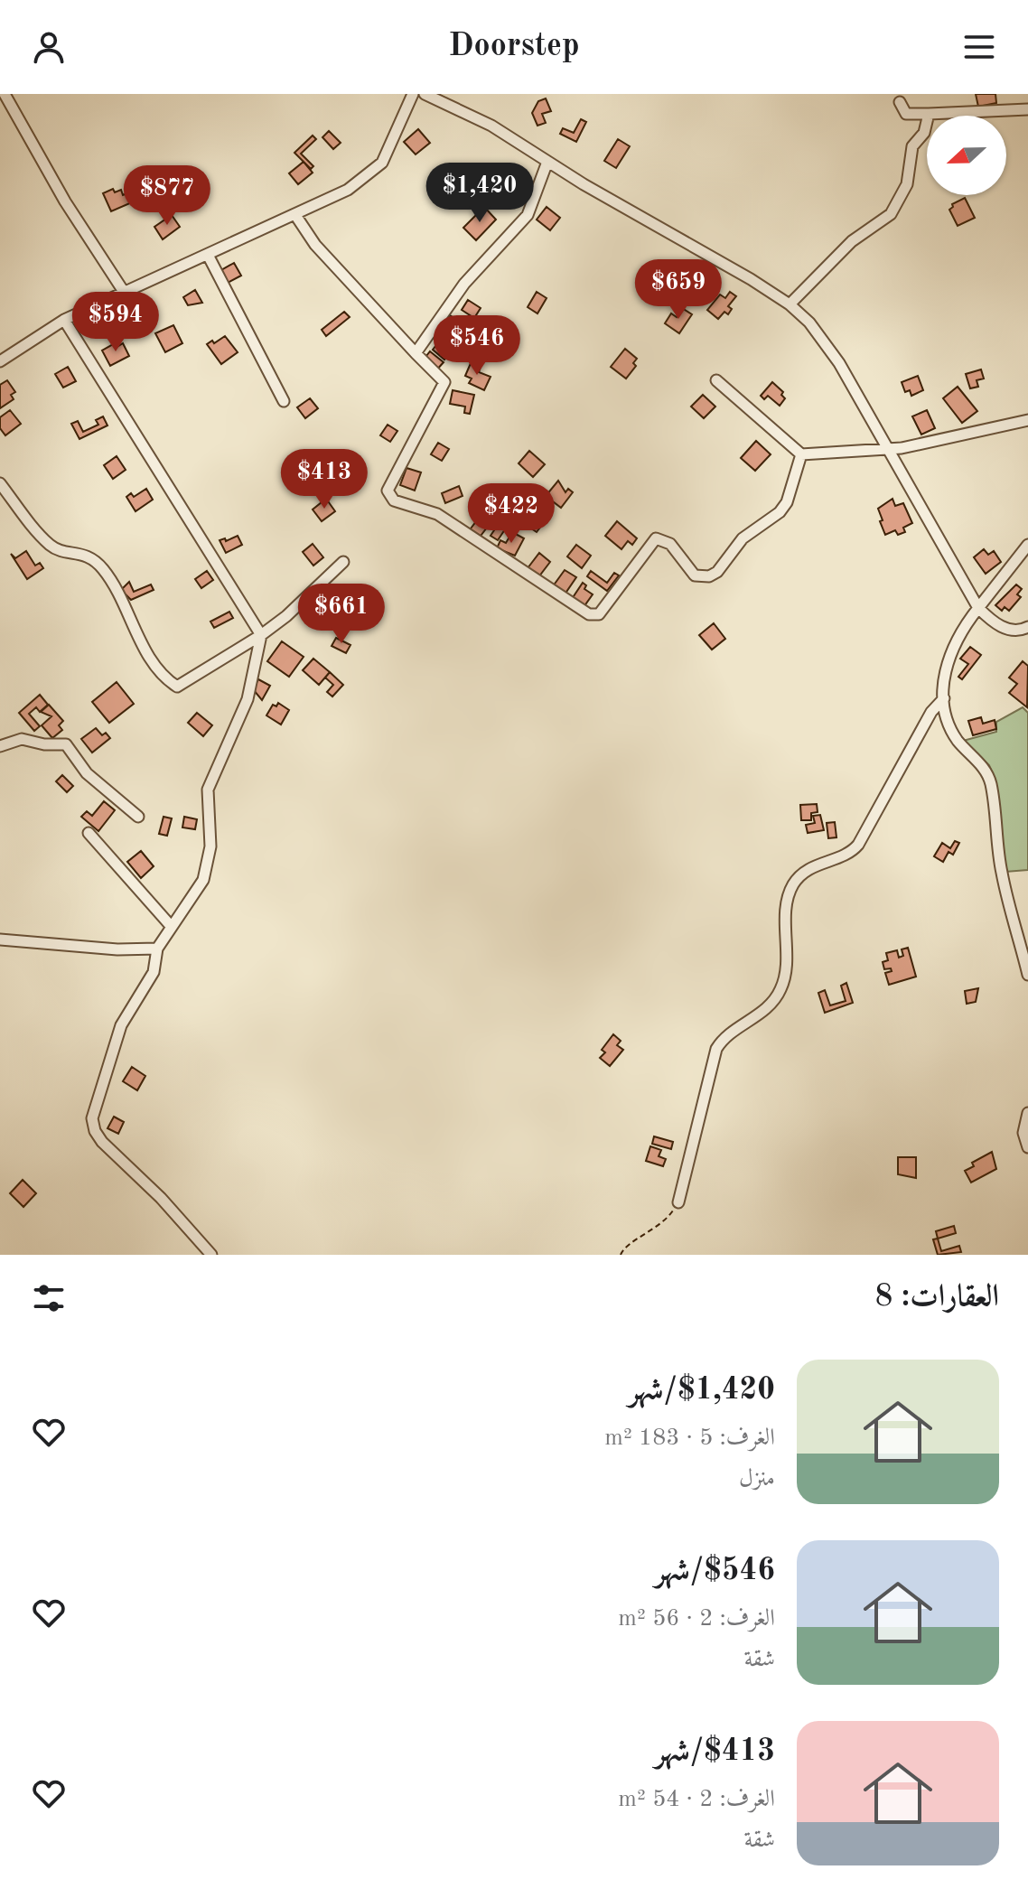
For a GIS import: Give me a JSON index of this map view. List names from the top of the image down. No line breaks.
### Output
{"north":"left","page":{"header":"Doorstep","price":["$1,420","$877","$659","$594","$546","$413","$422","$661"],"heading":"العقارات: 8","list":[{"name":"$1,420/شهر","note":"الغرف: 5 · 183 m² · منزل"},{"name":"$546/شهر","note":"الغرف: 2 · 56 m² · شقة"},{"name":"$413/شهر","note":"الغرف: 2 · 54 m² · شقة"}]}}
